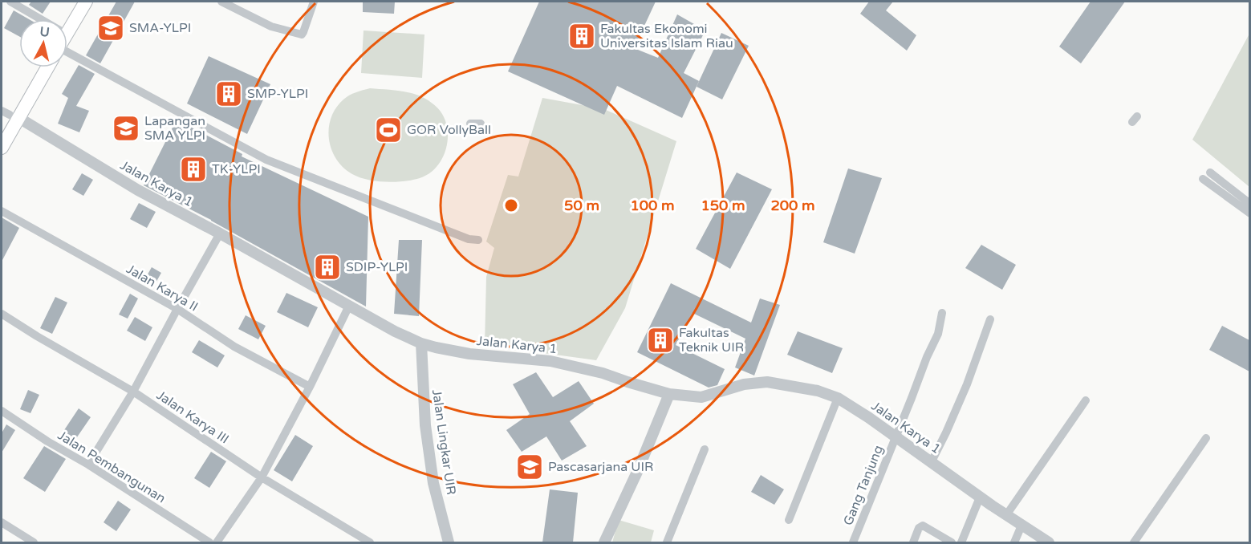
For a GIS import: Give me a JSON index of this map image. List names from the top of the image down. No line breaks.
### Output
{"streets":{"street":["Jalan Karya 1","Jalan Karya II","Jalan Karya III","Jalan Lingkar UIR","Jalan Pembangunan","Gang Tanjung"]},"crossings":[["Jalan Karya 1","Jalan Lingkar UIR"],["Jalan Karya 1","Gang Tanjung"]],"places":{"school or university":["SMA-YLPI","Lapangan SMA YLPI","Pascasarjana UIR"],"building":["Fakultas Ekonomi Universitas Islam Riau","SMP-YLPI","TK-YLPI","SDIP-YLPI","Fakultas Teknik UIR"],"sports":["GOR VollyBall"]},"north":"top","rings":["50 m","100 m","150 m","200 m"]}
